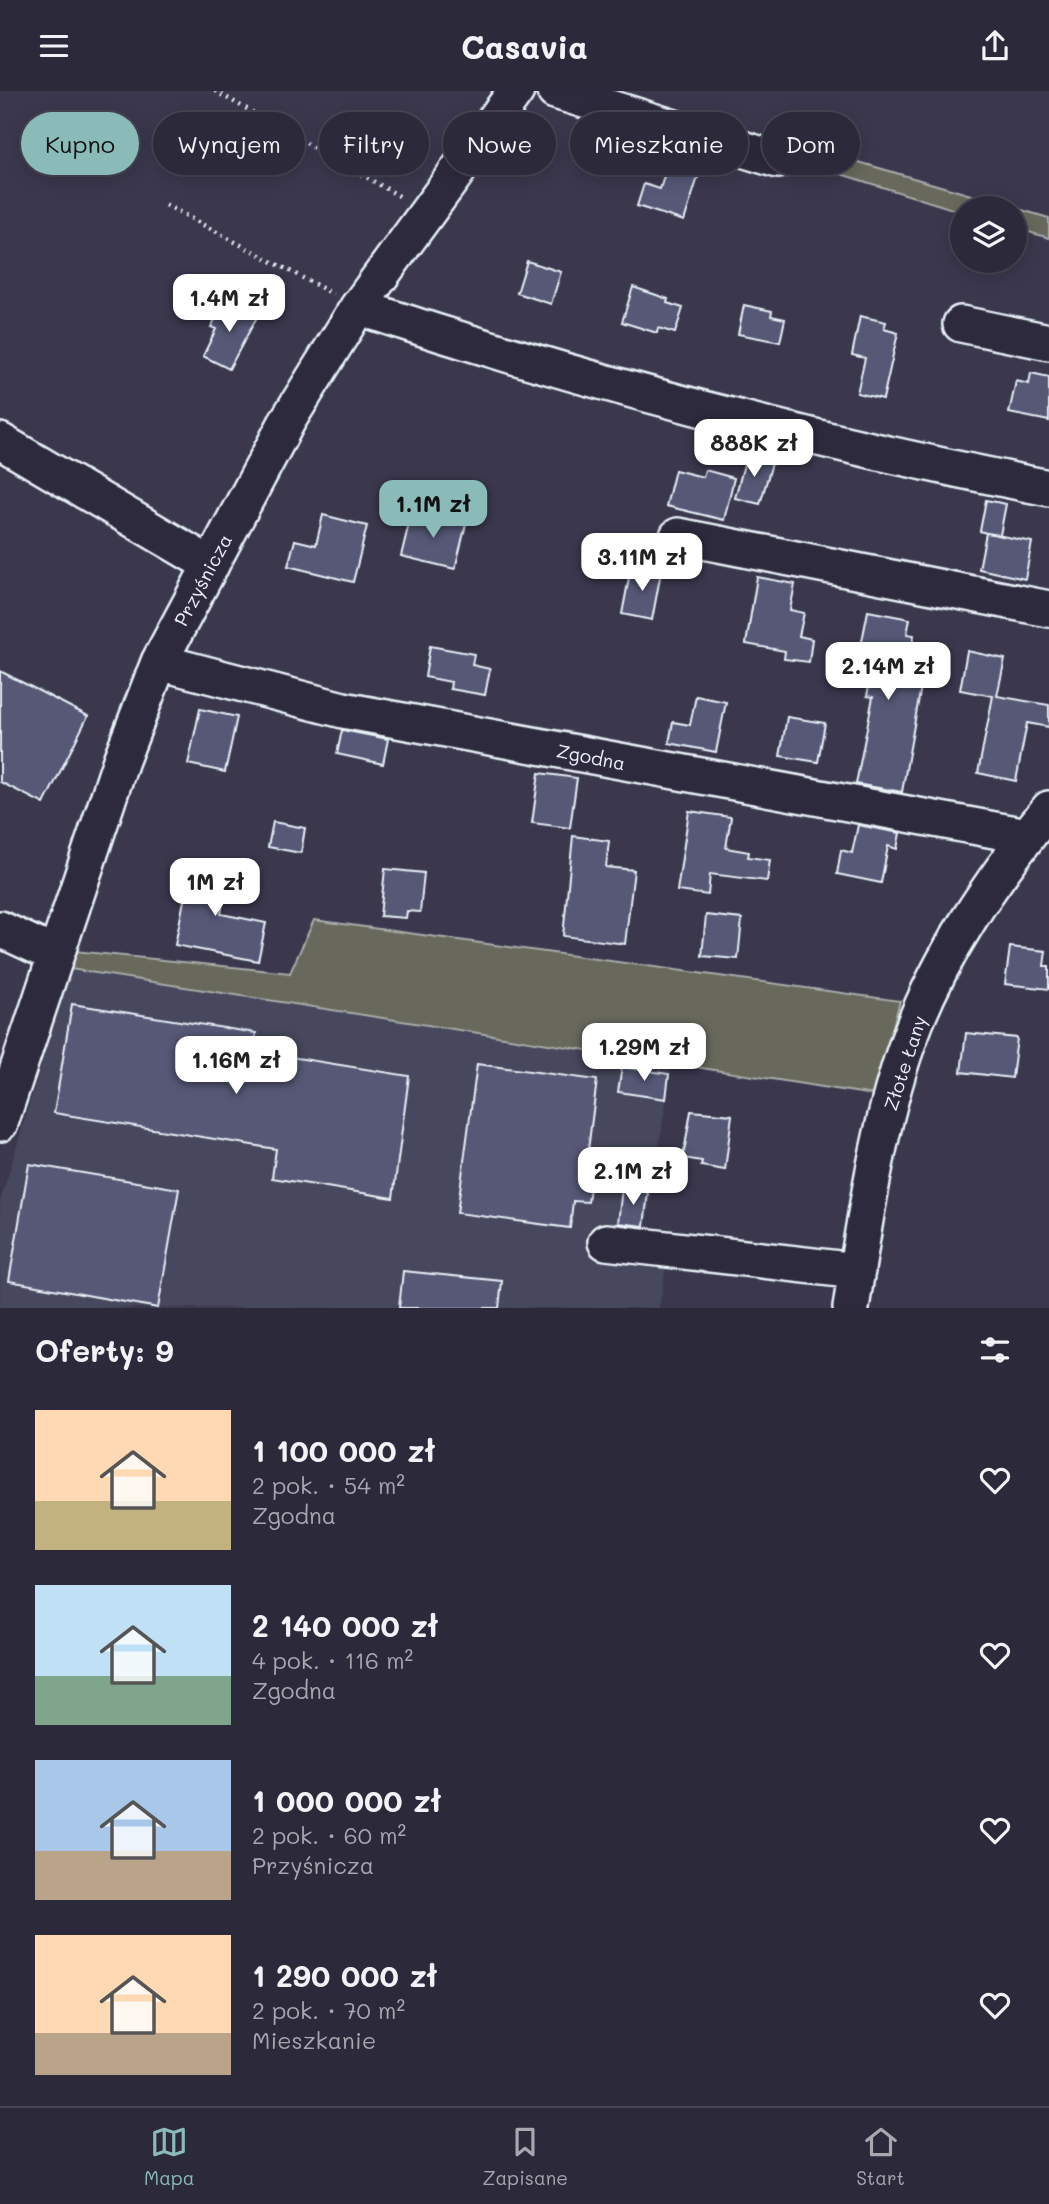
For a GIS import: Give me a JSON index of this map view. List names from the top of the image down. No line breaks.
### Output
{"streets":{"street":["Przyśnicza","Zgodna","Złote Łany"]},"crossings":[["Przyśnicza","Zgodna"],["Zgodna","Złote Łany"]],"page":{"header":"Casavia","chip":["Kupno","Wynajem","Filtry","Nowe","Mieszkanie","Dom"],"price":["1.4M zł","888K zł","1.1M zł","3.11M zł","2.14M zł","1M zł","1.29M zł","1.16M zł","2.1M zł"],"heading":"Oferty: 9","list":[{"name":"1 100 000 zł","note":"2 pok. · 54 m² · Zgodna"},{"name":"2 140 000 zł","note":"4 pok. · 116 m² · Zgodna"},{"name":"1 000 000 zł","note":"2 pok. · 60 m² · Przyśnicza"},{"name":"1 290 000 zł","note":"2 pok. · 70 m² · Mieszkanie"}],"tabs":["Mapa","Zapisane","Start"]}}
